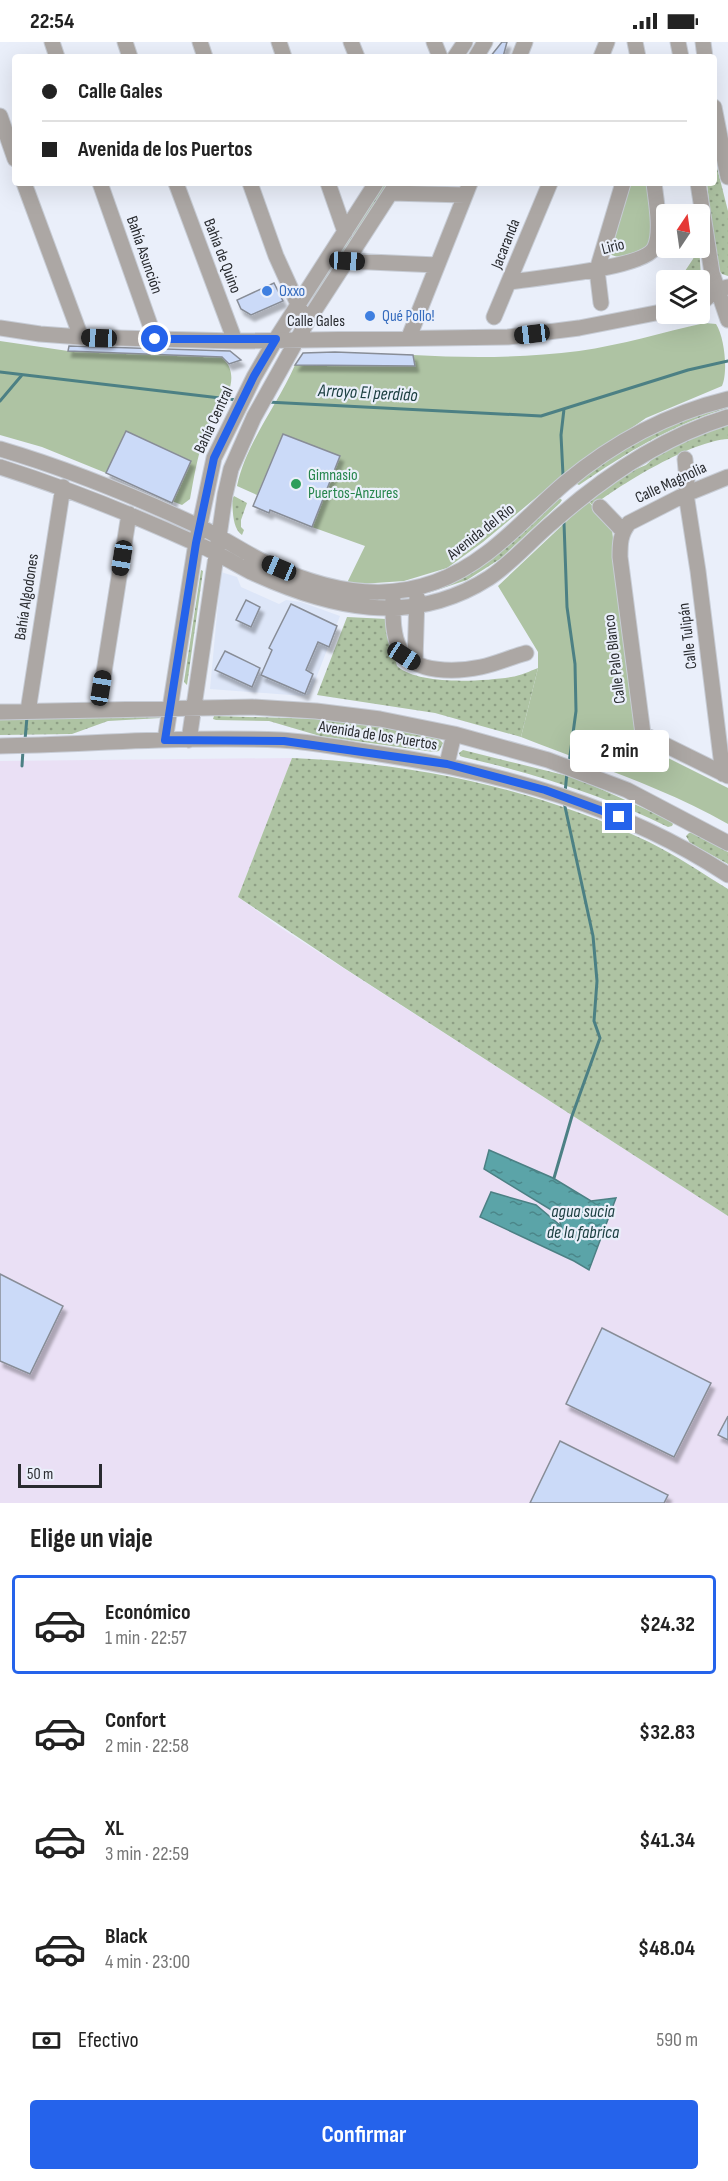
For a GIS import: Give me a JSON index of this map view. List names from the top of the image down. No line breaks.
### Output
{"streets":{"street":["Jacaranda","Lirio","Bahía Asunción","Bahía de Quino","Calle Gales","Bahía Central","Calle Magnolia","Avenida del Río","Bahía Algodones","Calle Tulipán","Calle Palo Blanco","Avenida de los Puertos"]},"crossings":[["Jacaranda","Lirio"],["Bahía Asunción","Calle Gales"],["Bahía de Quino","Calle Gales"],["Calle Gales","Bahía Central"],["Bahía Central","Avenida del Río"],["Bahía Central","Avenida de los Puertos"],["Calle Magnolia","Calle Tulipán"],["Calle Magnolia","Calle Palo Blanco"],["Avenida del Río","Bahía Algodones"],["Bahía Algodones","Avenida de los Puertos"],["Calle Tulipán","Calle Palo Blanco"]],"water":["Arroyo El perdido","agua sucia de la fabrica"],"places":["Oxxo","Qué Pollo!","Gimnasio Puertos-Anzures"],"scale_bar":"50 m","north":"top","page":{"status":"22:54","banner":["Calle Gales","Avenida de los Puertos"],"bubble":"2 min","scale":"50 m","heading":"Elige un viaje","list":[{"name":"Económico","note":"1 min · 22:57","value":"$24.32"},{"name":"Confort","note":"2 min · 22:58","value":"$32.83"},{"name":"XL","note":"3 min · 22:59","value":"$41.34"},{"name":"Black","note":"4 min · 23:00","value":"$48.04"}],"pay":["Efectivo","590 m"],"buttons":"Confirmar"}}
